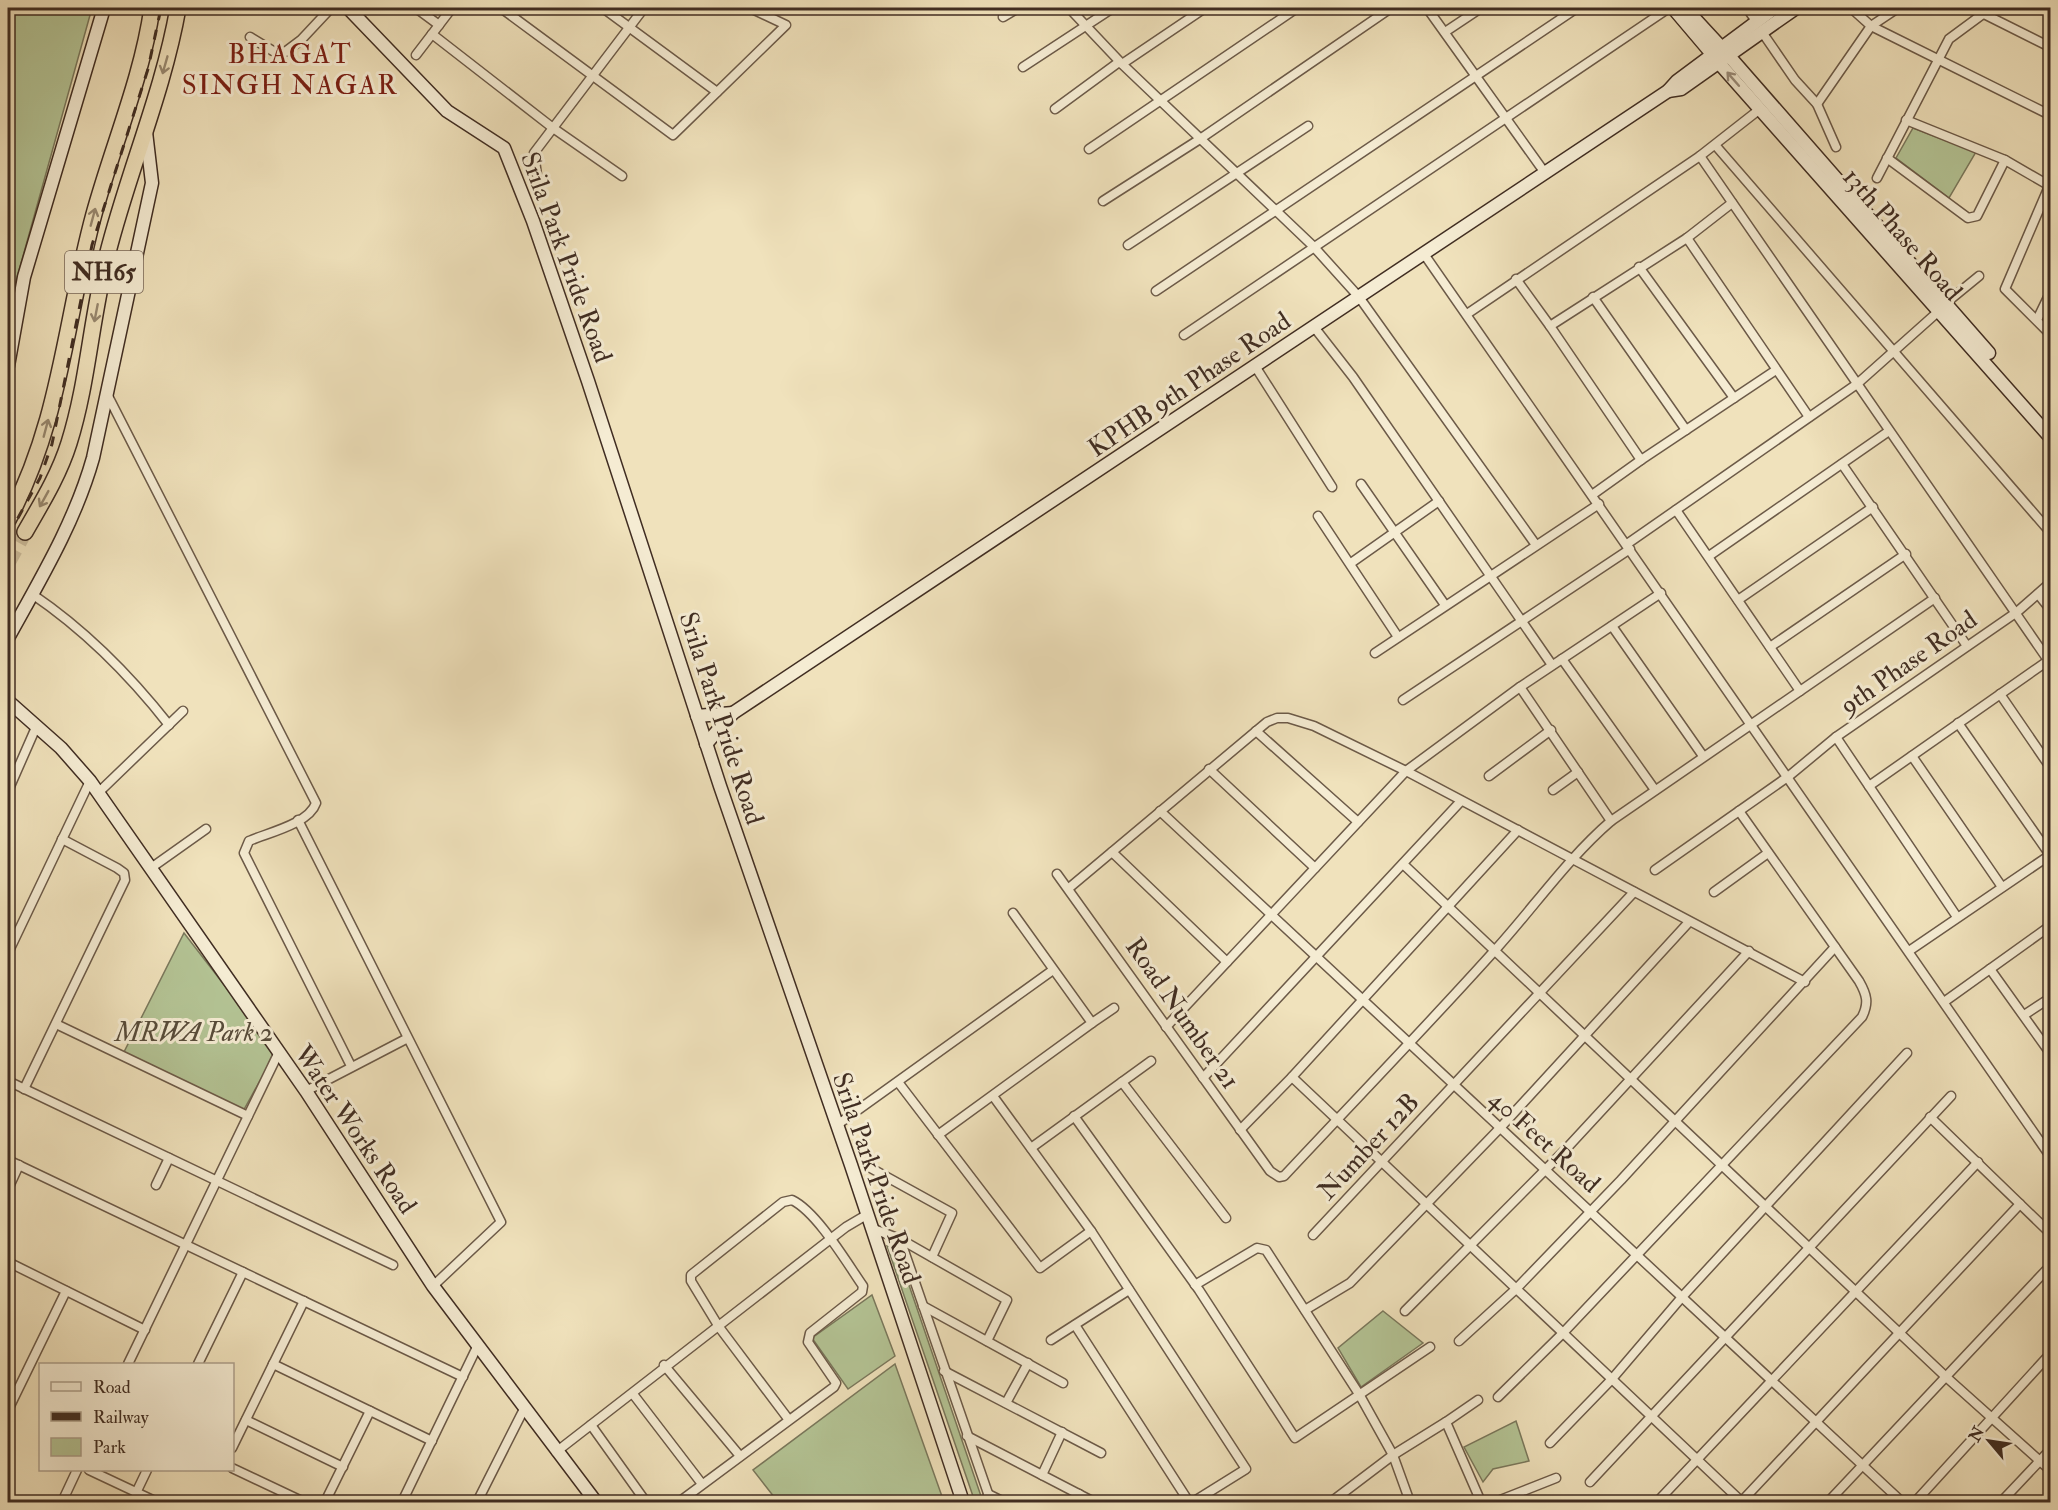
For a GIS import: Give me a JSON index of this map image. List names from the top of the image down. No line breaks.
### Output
{"streets":{"highway":["NH65"],"street":["13th Phase Road","Srila Park Pride Road","KPHB 9th Phase Road","9th Phase Road","Road Number 21","Water Works Road","40 Feet Road","Number 12B"]},"crossings":[["13th Phase Road","KPHB 9th Phase Road"],["Srila Park Pride Road","KPHB 9th Phase Road"],["40 Feet Road","Number 12B"]],"districts":["BHAGAT SINGH NAGAR"],"parks":["MRWA Park 2"],"legend":["Road","Railway","Park"],"north":"top left"}
